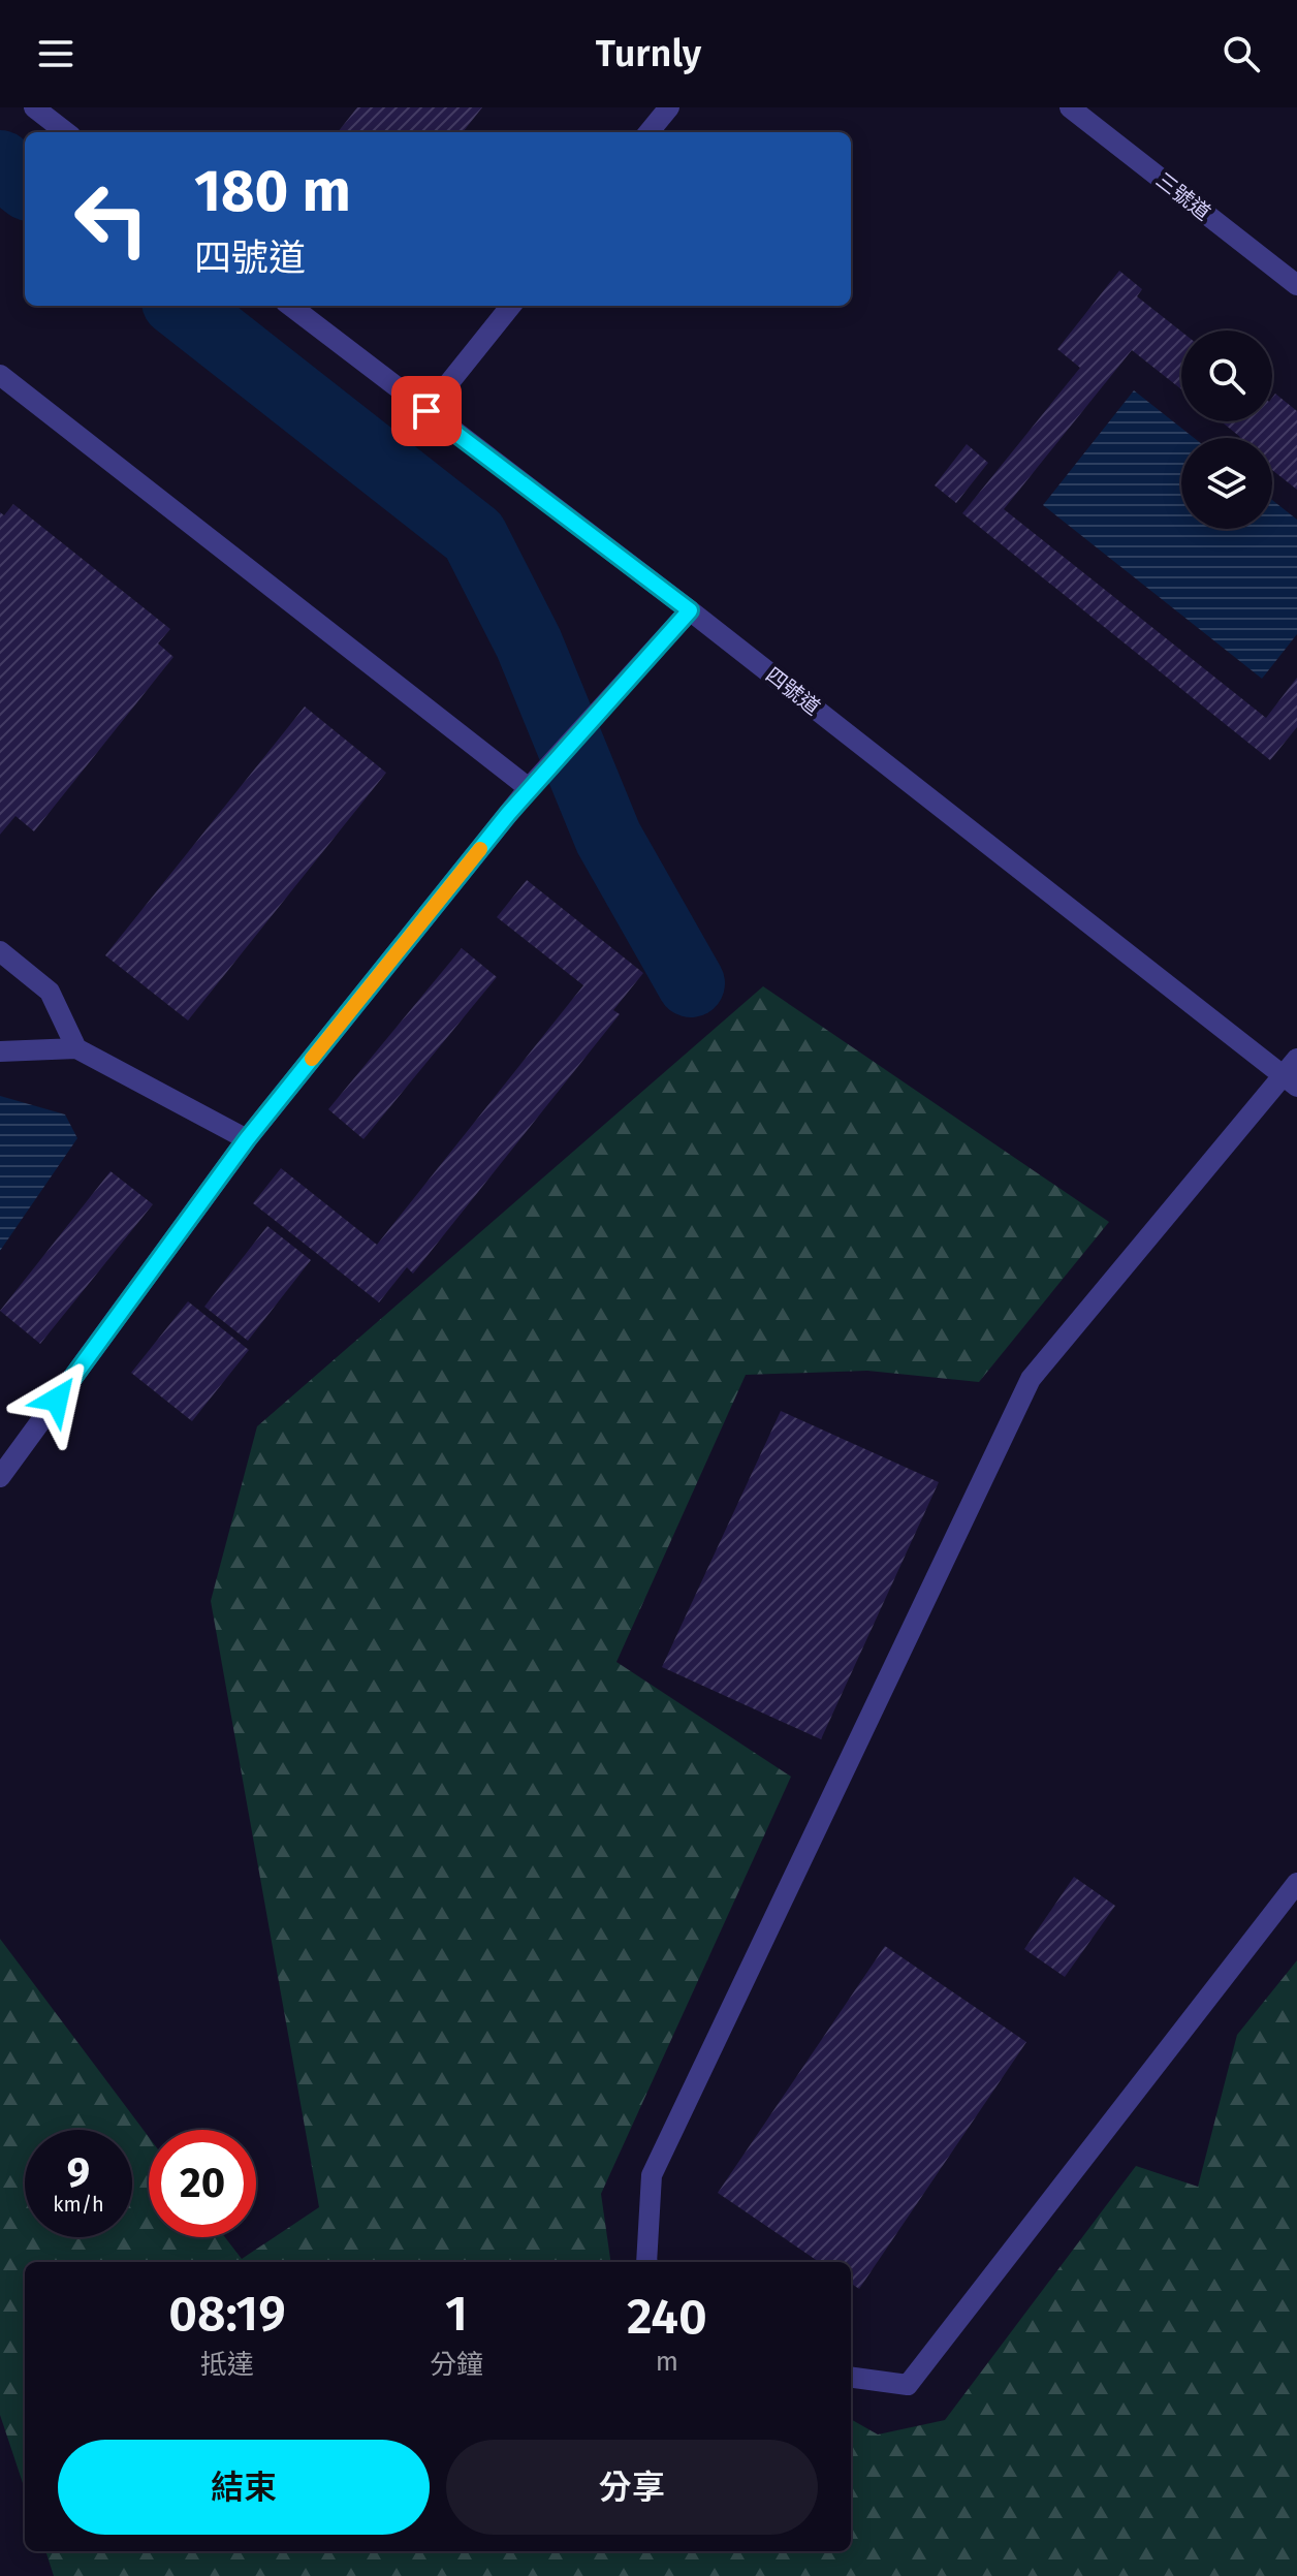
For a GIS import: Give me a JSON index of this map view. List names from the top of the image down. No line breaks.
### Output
{"streets":{"lane":["三號道","四號道"]},"page":{"header":"Turnly","turn":["180 m","四號道"],"speed":"9 km/h","limit":"20","eta":["08:19","抵達","1","分鐘","240","m"],"buttons":["結束","分享"]}}
